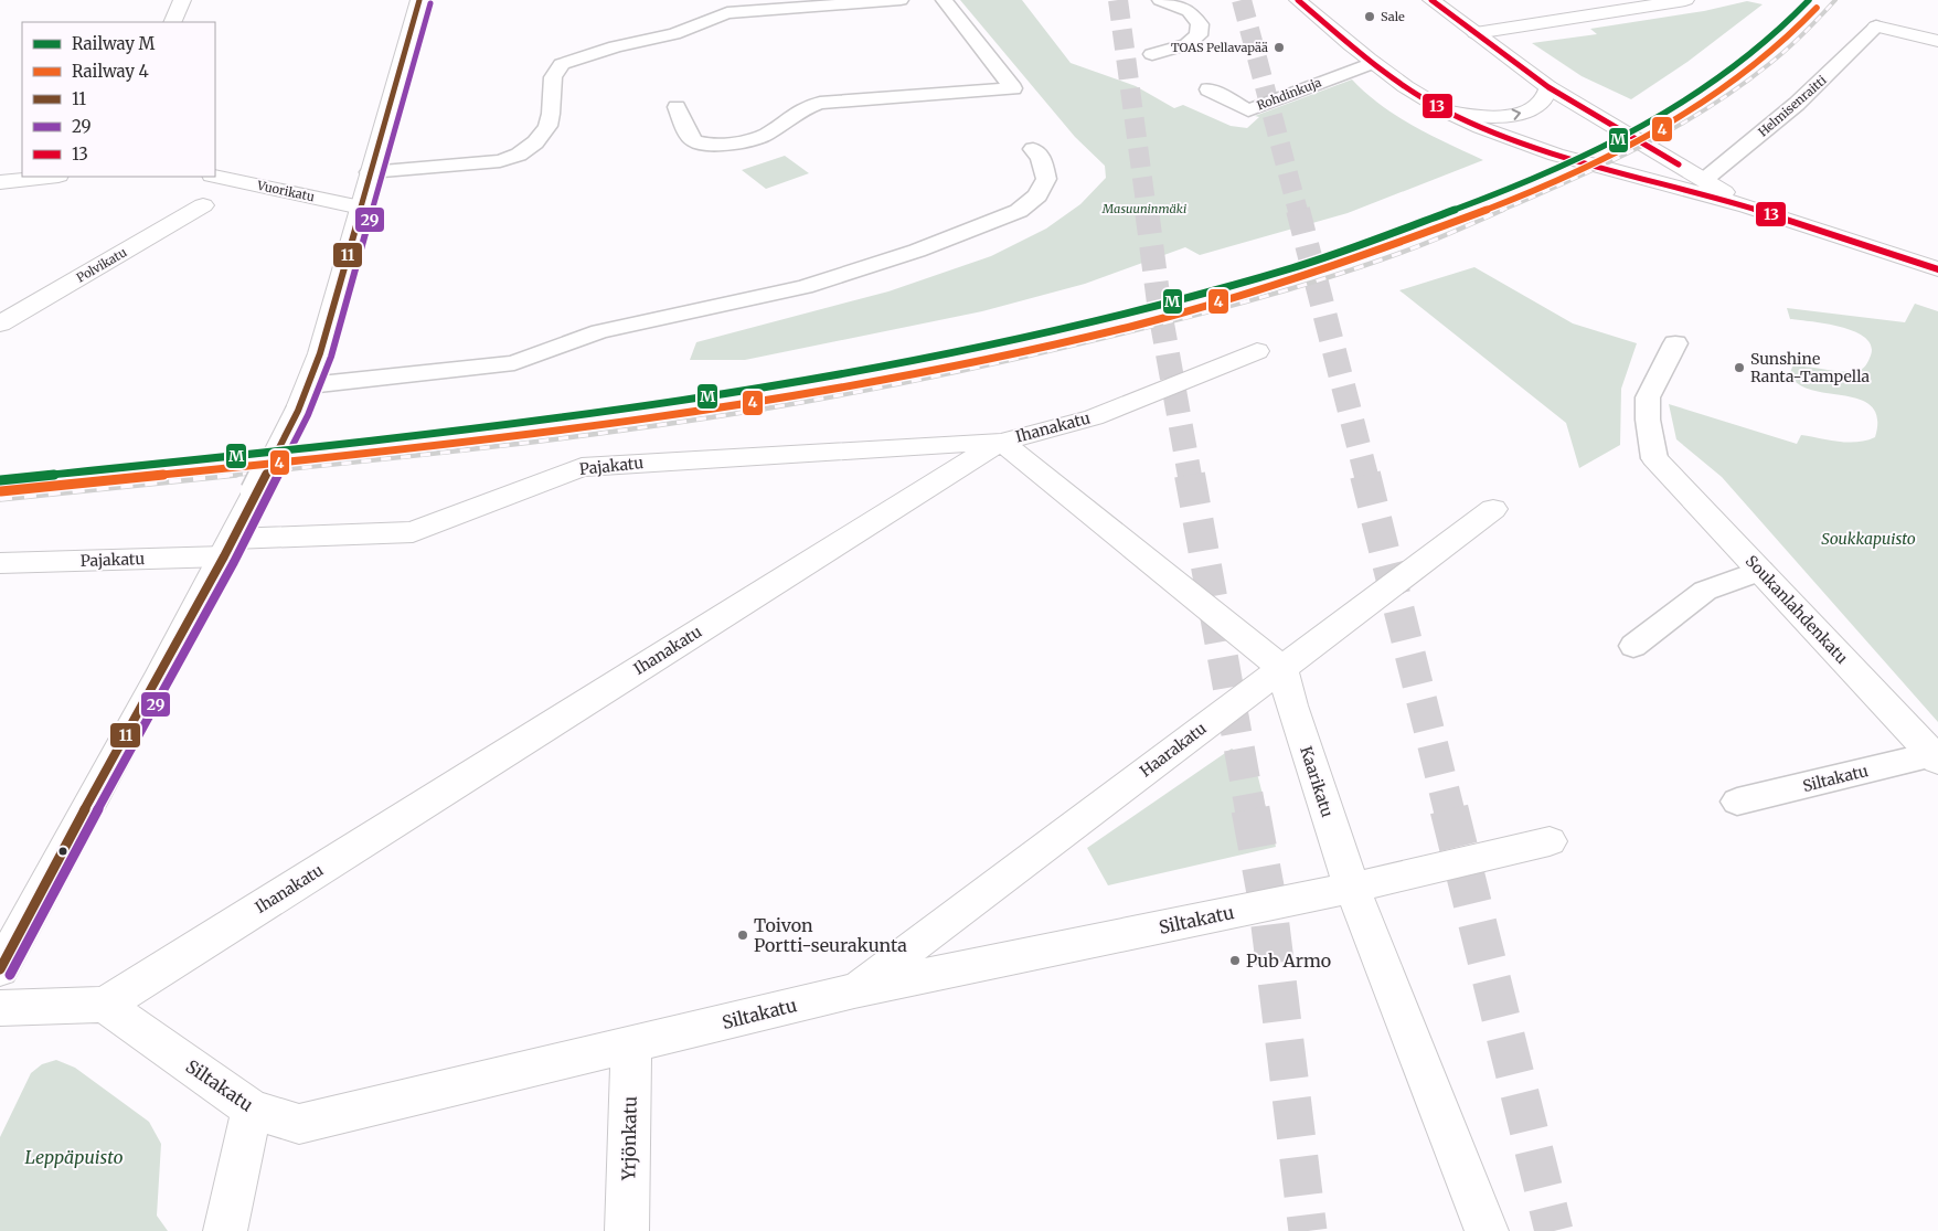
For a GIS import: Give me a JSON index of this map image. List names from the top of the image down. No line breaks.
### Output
{"streets":{"street":["Vuorikatu","Polvikatu","Ihanakatu","Pajakatu","Soukanlahdenkatu","Haarakatu","Siltakatu","Kaarikatu","Yrjönkatu"],"lane":["Rohdinkuja","Helmisenraitti"]},"crossings":[["Ihanakatu","Pajakatu"],["Ihanakatu","Siltakatu"],["Soukanlahdenkatu","Siltakatu"],["Haarakatu","Siltakatu"],["Haarakatu","Kaarikatu"],["Siltakatu","Kaarikatu"],["Siltakatu","Yrjönkatu"]],"parks":["Masuuninmäki","Soukkapuisto","Leppäpuisto"],"places":["Sale","TOAS Pellavapää","Sunshine Ranta-Tampella","Toivon Portti-seurakunta","Pub Armo"],"lines":["rail line M","transit line 11","transit line 13","transit line 29","rail line 4"],"legend":["Railway M","Railway 4","11","29","13"]}
